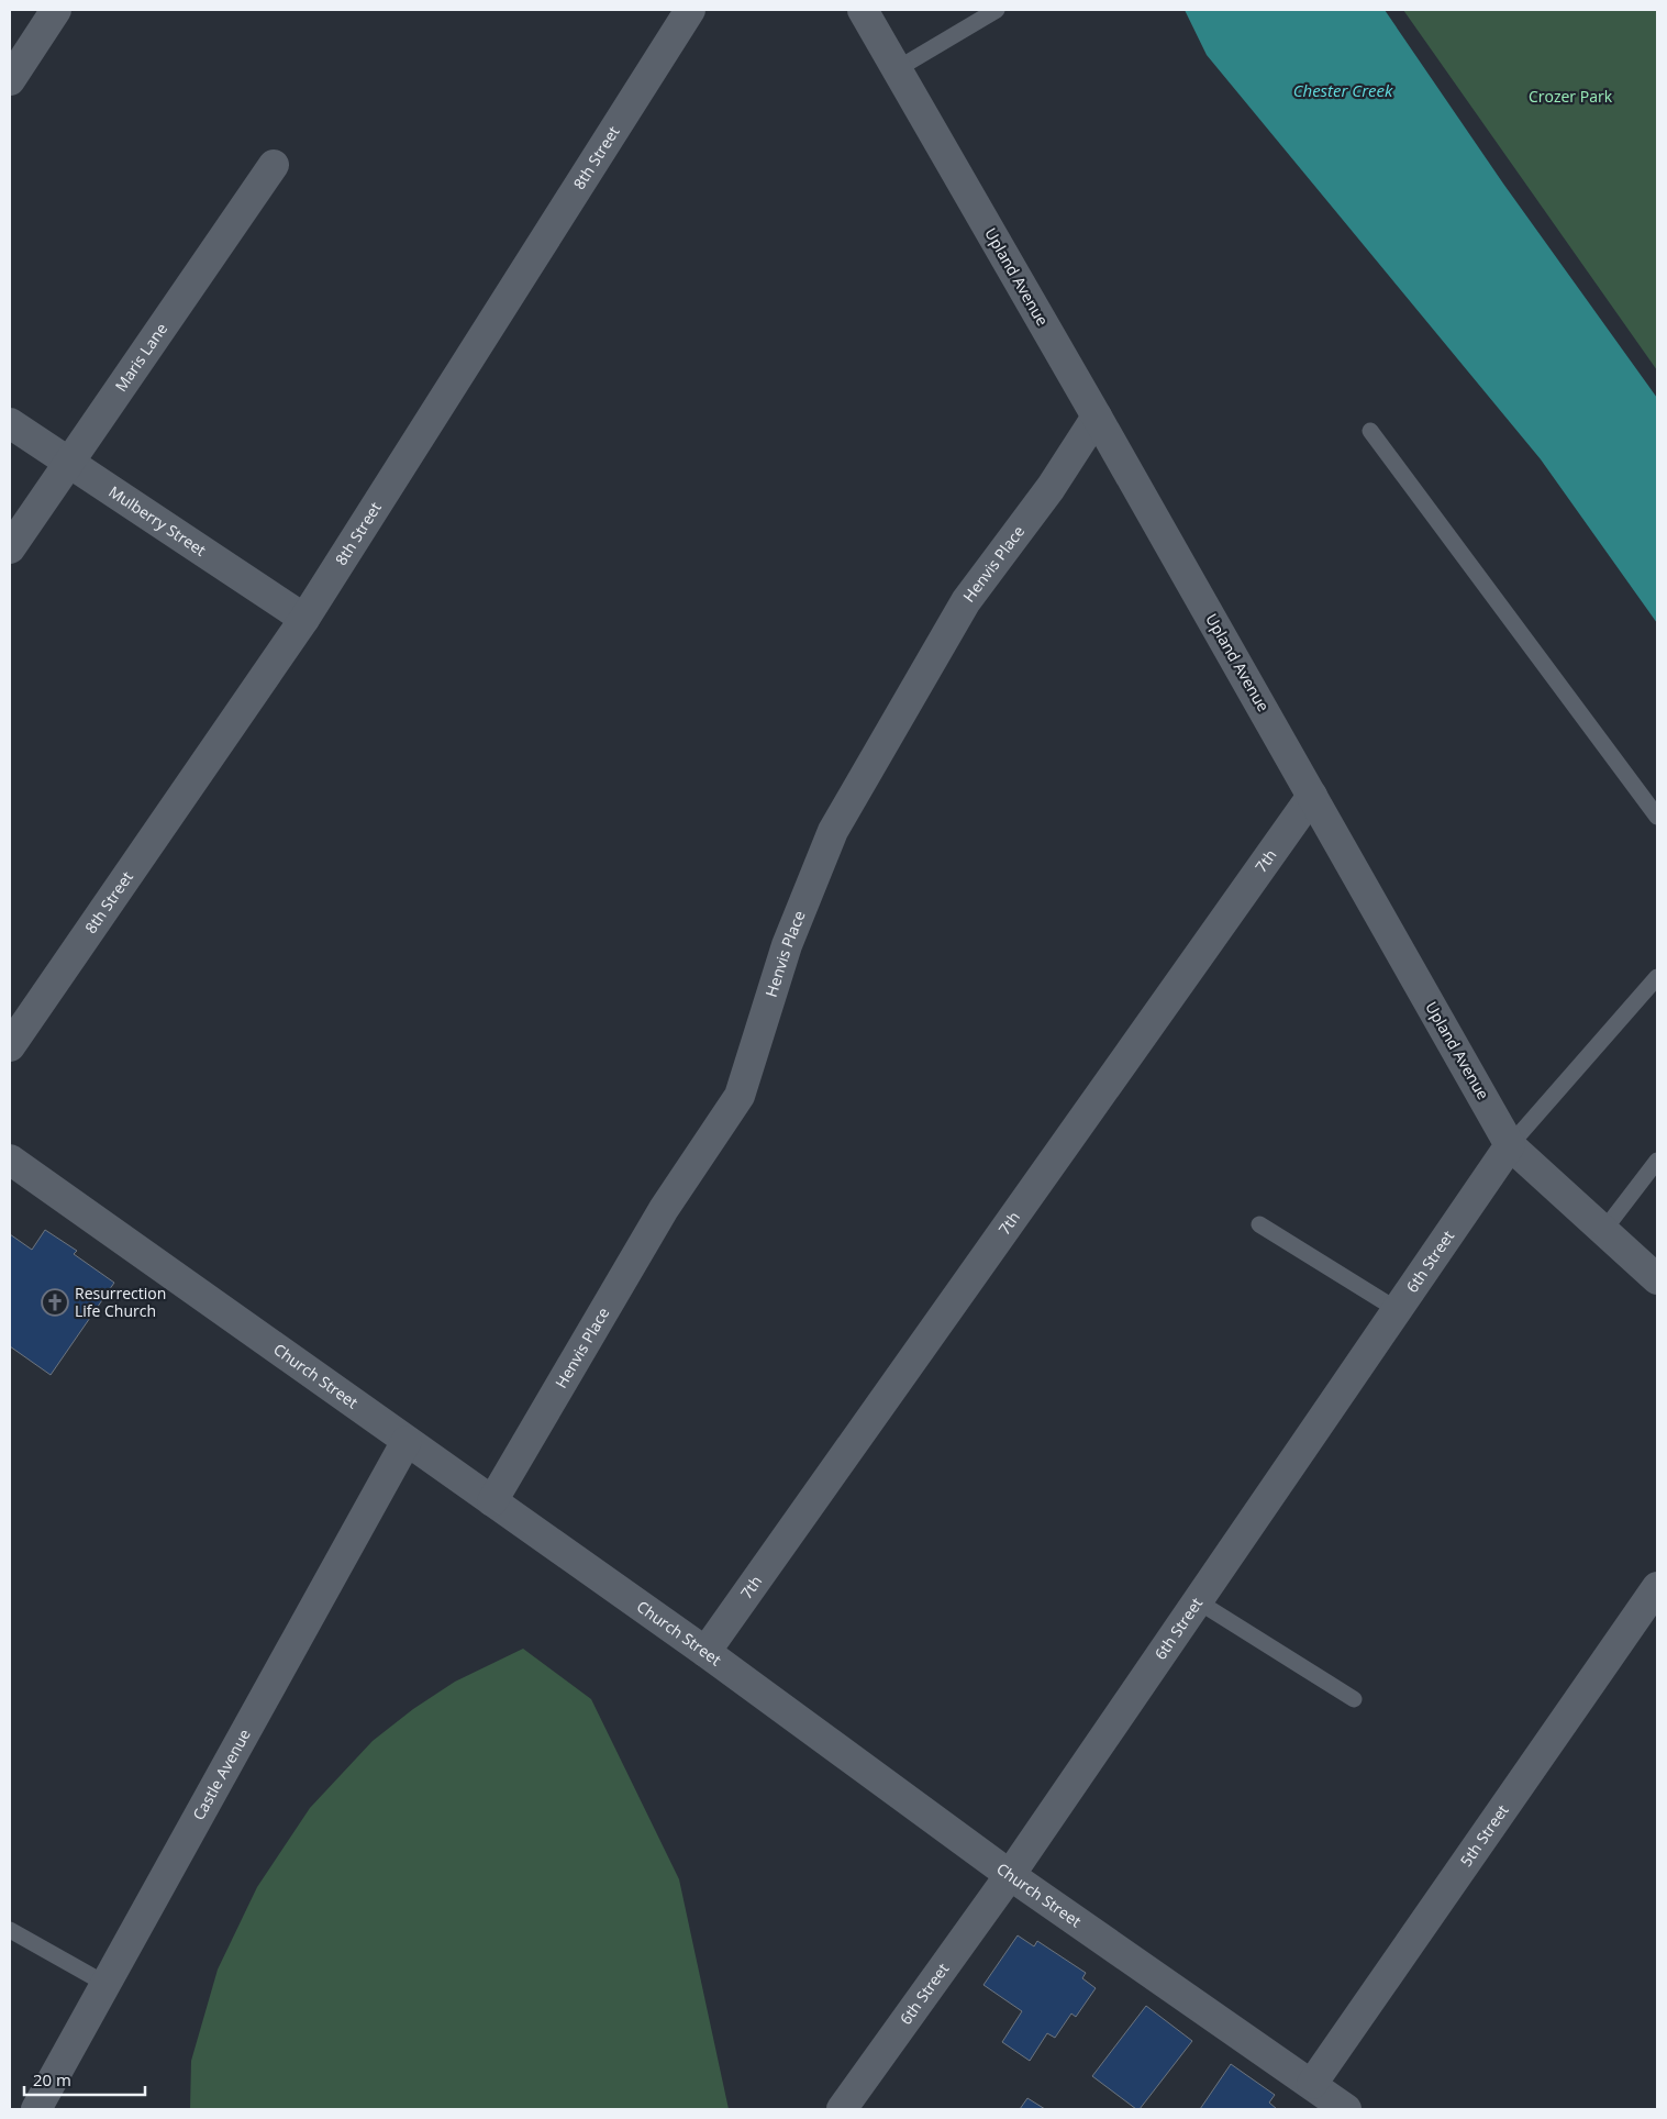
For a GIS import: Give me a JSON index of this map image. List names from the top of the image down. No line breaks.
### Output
{"streets":{"street":["8th Street","Upland Avenue","Maris Lane","Mulberry Street","Henvis Place","7th","6th Street","Church Street","Castle Avenue","5th Street"]},"crossings":[["8th Street","Mulberry Street"],["Upland Avenue","Henvis Place"],["Upland Avenue","7th"],["Upland Avenue","6th Street"],["Maris Lane","Mulberry Street"],["Henvis Place","Church Street"],["7th","Church Street"],["6th Street","Church Street"],["Church Street","Castle Avenue"],["Church Street","5th Street"]],"water":["Chester Creek"],"parks":["Crozer Park"],"places":{"church":["Resurrection Life Church"]},"scale_bar":"20 m"}
